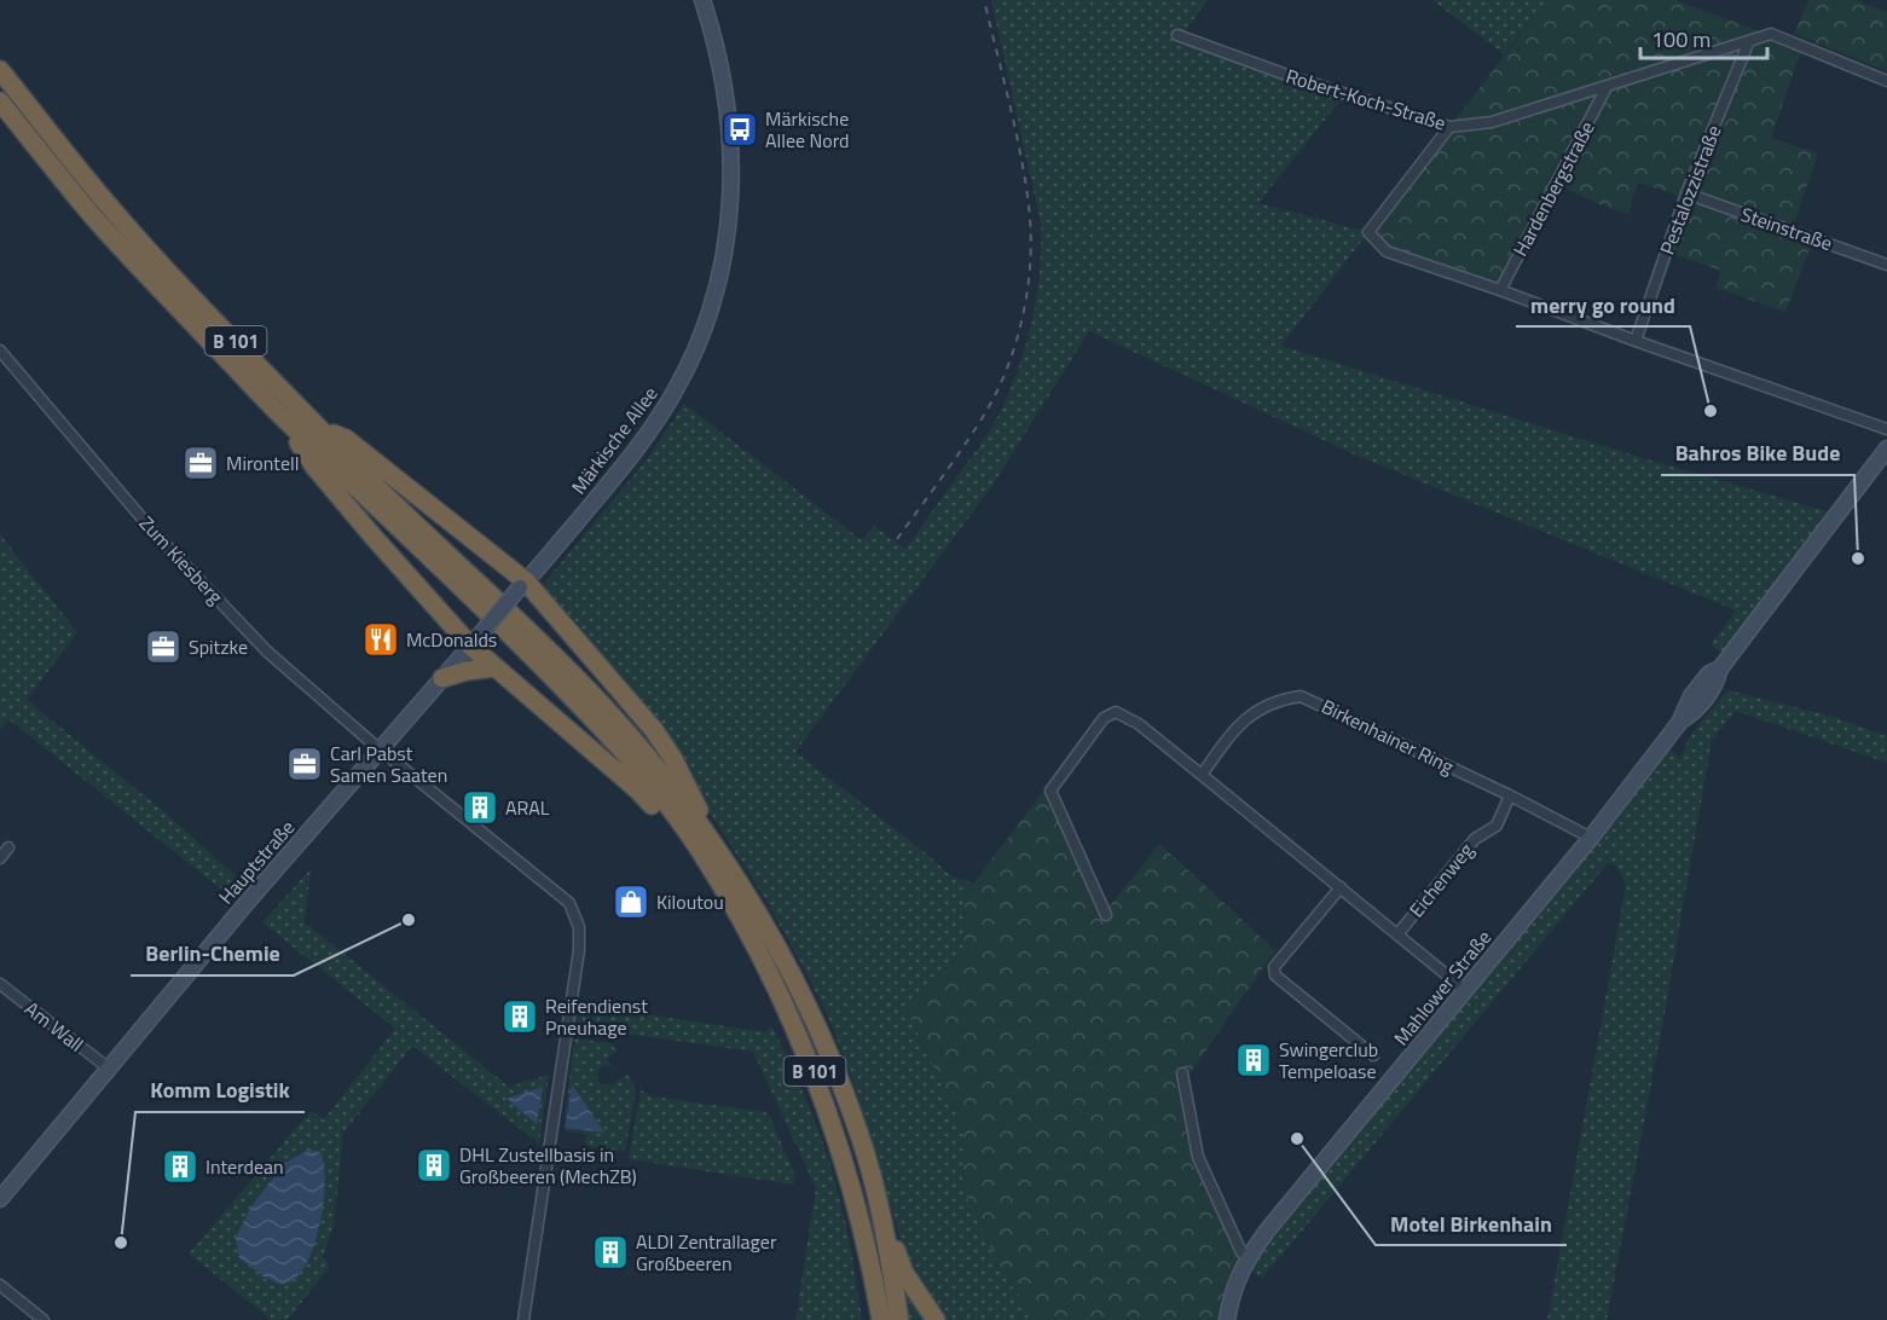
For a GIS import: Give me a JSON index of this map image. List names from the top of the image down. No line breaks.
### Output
{"streets":{"highway":["B 101"],"street":["Robert-Koch-Straße","Hardenbergstraße","Pestalozzistraße","Steinstraße","Märkische Allee","Zum Kiesberg","Birkenhainer Ring","Hauptstraße","Eichenweg","Mahlower Straße","Am Wall"]},"crossings":[["Robert-Koch-Straße","Hardenbergstraße"],["Robert-Koch-Straße","Pestalozzistraße"],["Pestalozzistraße","Steinstraße"],["Märkische Allee","Hauptstraße"],["Zum Kiesberg","Hauptstraße"],["Birkenhainer Ring","Eichenweg"],["Birkenhainer Ring","Mahlower Straße"],["Hauptstraße","Am Wall"]],"places":{"bus stop":["Märkische Allee Nord"],"other":["merry go round","Bahros Bike Bude","Berlin-Chemie","Motel Birkenhain","Komm Logistik"],"office":["Mirontell","Spitzke","Carl Pabst Samen Saaten"],"restaurant":["McDonalds"],"building":["ARAL","Reifendienst Pneuhage","Swingerclub Tempeloase","DHL Zustellbasis in Großbeeren (MechZB)","Interdean","ALDI Zentrallager Großbeeren"],"shop":["Kiloutou"]},"scale_bar":"100 m"}
